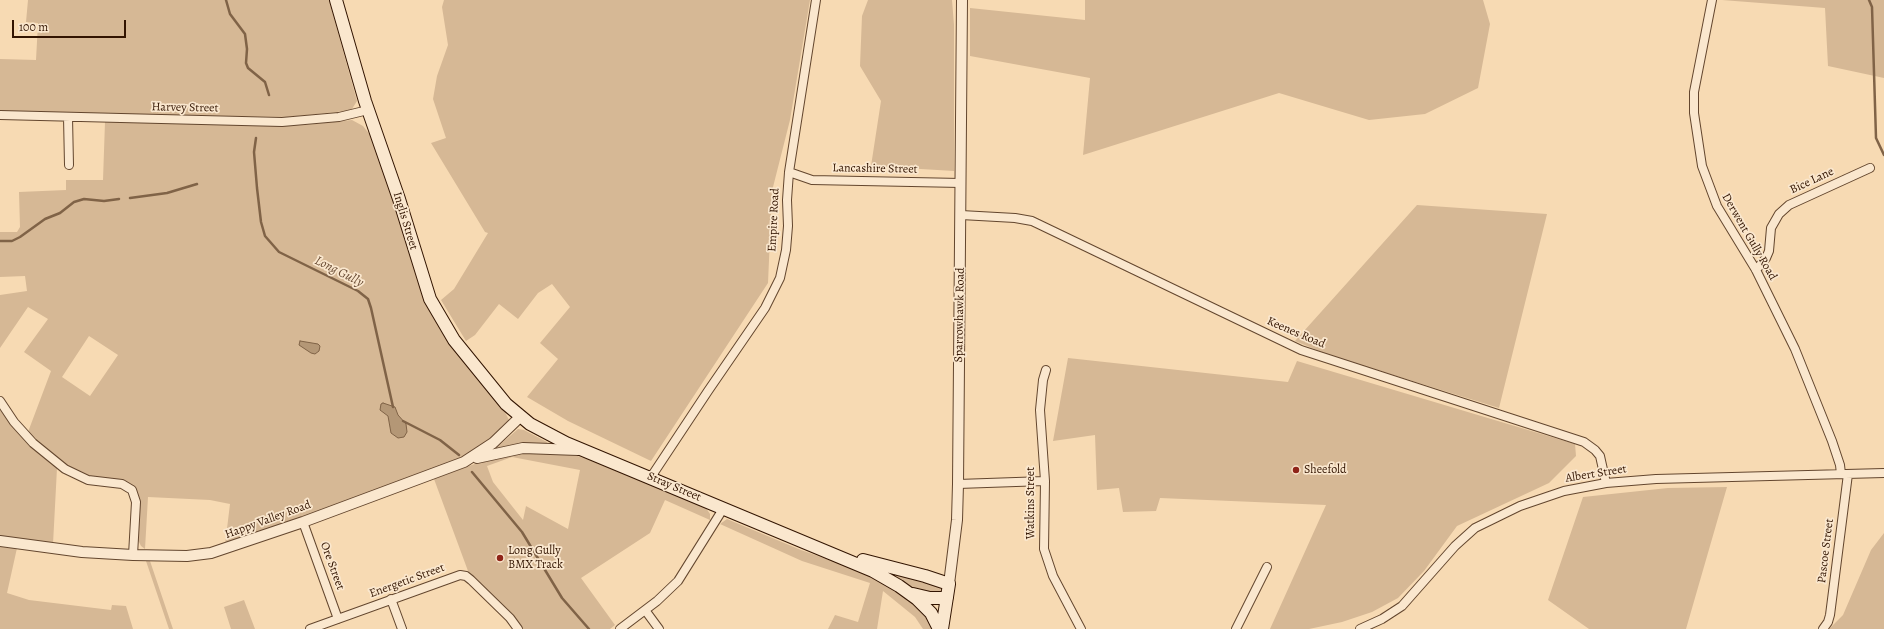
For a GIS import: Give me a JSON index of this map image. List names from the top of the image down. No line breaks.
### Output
{"streets":{"main road":["Inglis Street","Sparrowhawk Road","Stray Street"],"street":["Harvey Street","Lancashire Street","Bice Lane","Empire Road","Derwent Gully Road","Keenes Road","Albert Street","Watkins Street","Happy Valley Road","Pascoe Street","Ore Street","Energetic Street"]},"crossings":[["Harvey Street","Inglis Street"],["Lancashire Street","Empire Road"],["Lancashire Street","Sparrowhawk Road"],["Bice Lane","Derwent Gully Road"],["Empire Road","Stray Street"],["Inglis Street","Stray Street"],["Inglis Street","Happy Valley Road"],["Derwent Gully Road","Albert Street"],["Derwent Gully Road","Pascoe Street"],["Sparrowhawk Road","Keenes Road"],["Sparrowhawk Road","Stray Street"],["Keenes Road","Albert Street"],["Albert Street","Pascoe Street"],["Stray Street","Happy Valley Road"],["Happy Valley Road","Ore Street"],["Ore Street","Energetic Street"]],"water":["Long Gully"],"places":["Sheefold","Long Gully BMX Track"],"scale_bar":"100 m"}
